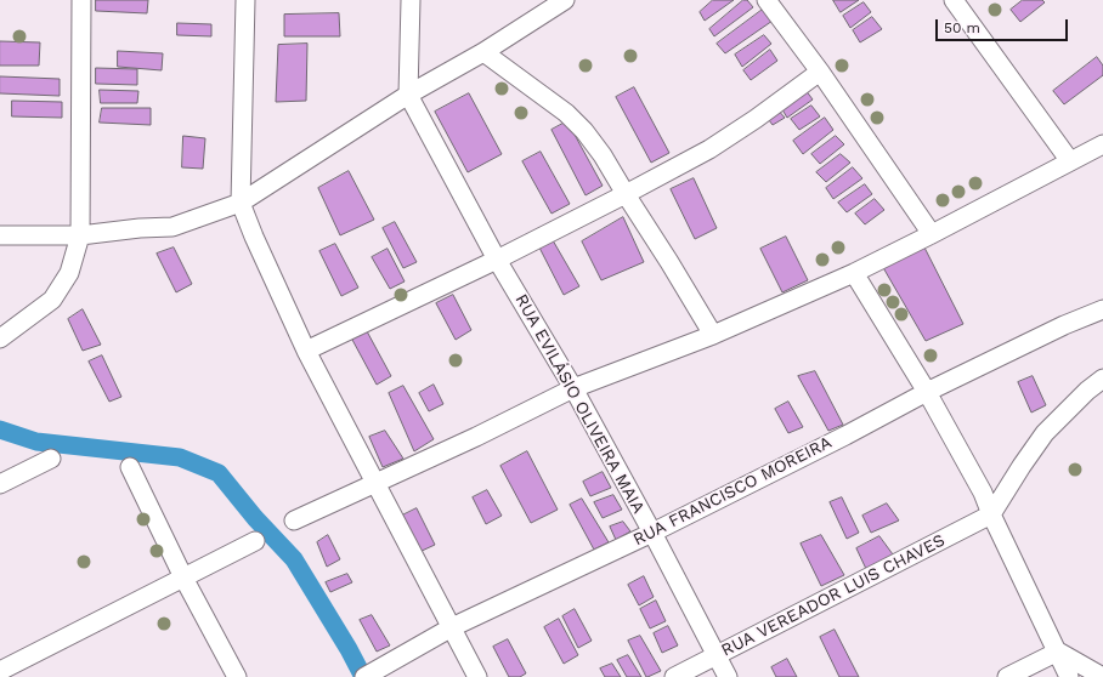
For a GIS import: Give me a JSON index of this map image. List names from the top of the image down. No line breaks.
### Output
{"streets":{"street":["RUA EVILÁSIO OLIVEIRA MAIA","RUA FRANCISCO MOREIRA","RUA VEREADOR LUIS CHAVES"]},"crossings":[["RUA EVILÁSIO OLIVEIRA MAIA","RUA FRANCISCO MOREIRA"],["RUA EVILÁSIO OLIVEIRA MAIA","RUA VEREADOR LUIS CHAVES"]],"scale_bar":"50 m"}
